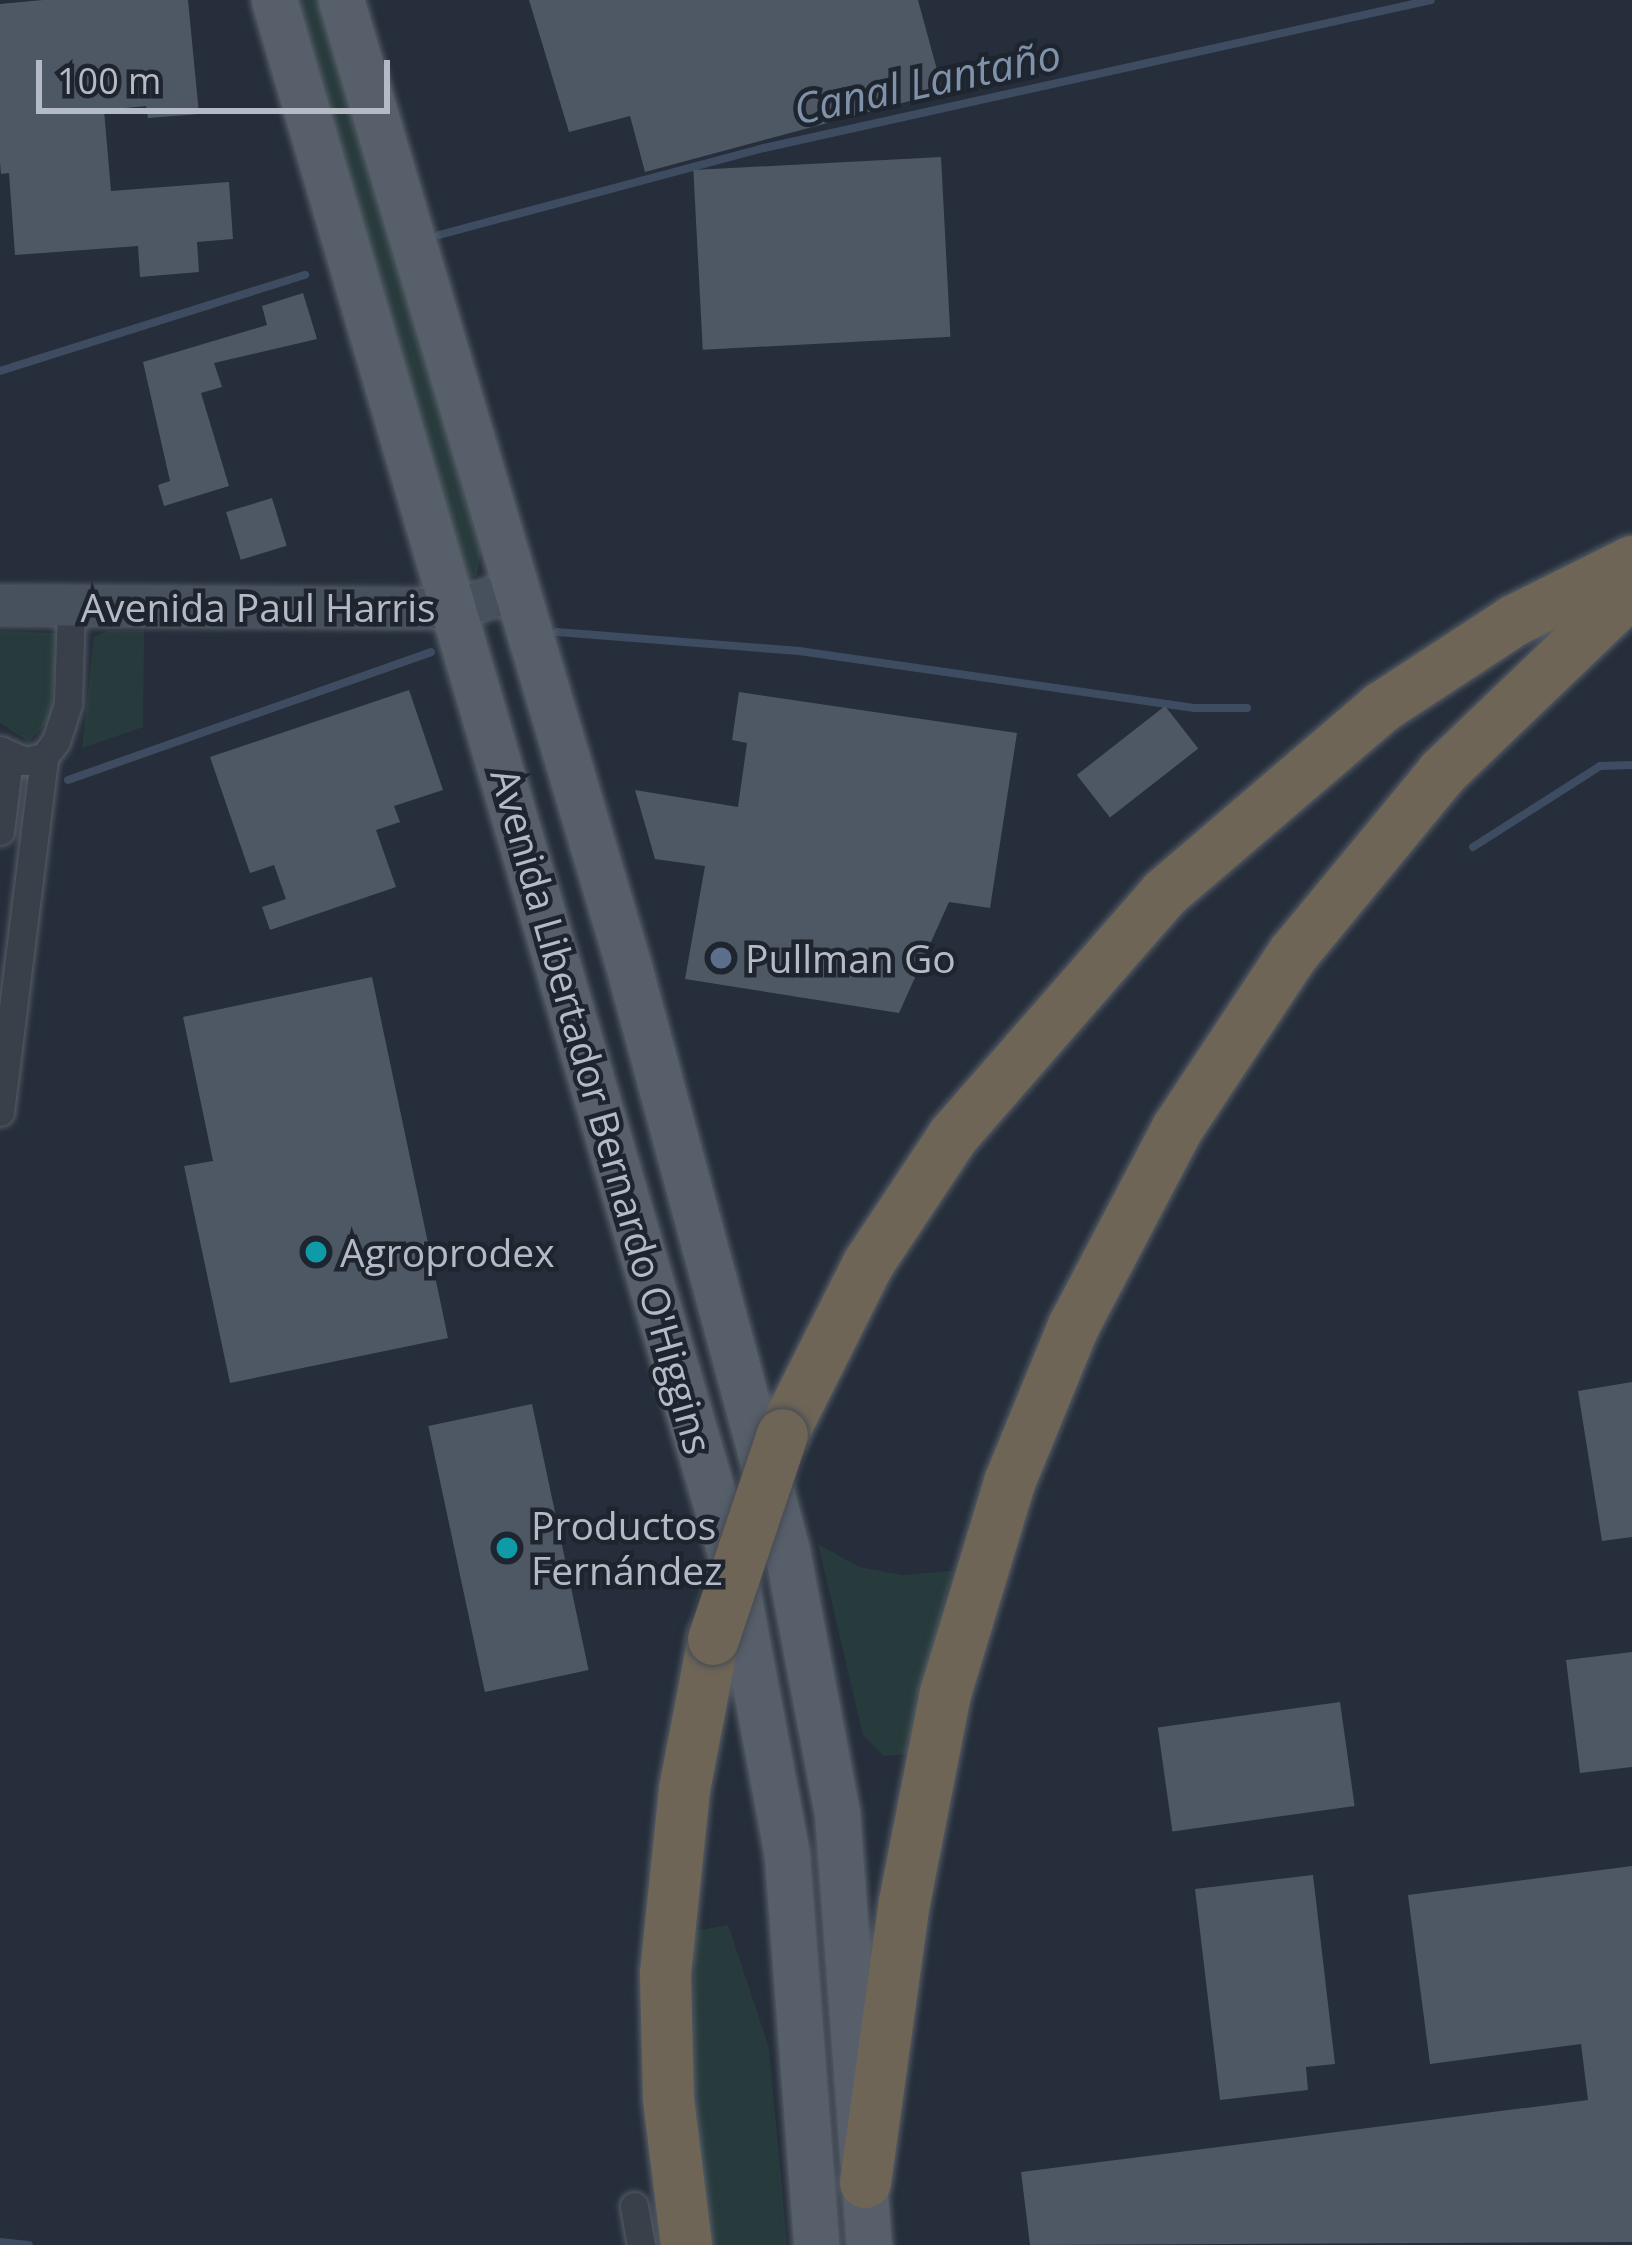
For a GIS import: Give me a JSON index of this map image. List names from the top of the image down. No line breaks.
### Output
{"streets":{"main road":["Avenida Paul Harris","Avenida Libertador Bernardo O'Higgins"]},"crossings":[["Avenida Paul Harris","Avenida Libertador Bernardo O'Higgins"]],"water":["Canal Lantaño"],"places":["Pullman Go","Agroprodex","Productos Fernández"],"scale_bar":"100 m"}
